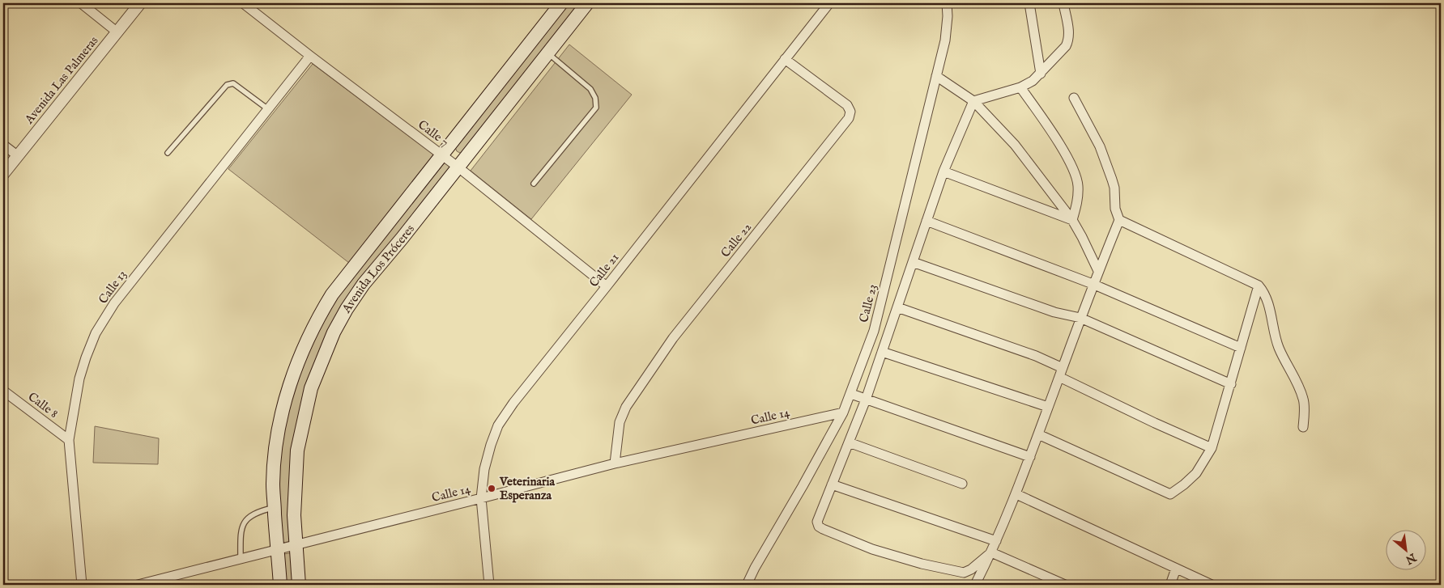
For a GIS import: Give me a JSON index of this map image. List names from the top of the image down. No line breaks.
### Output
{"streets":{"main road":["Avenida Los Próceres"],"street":["Avenida Las Palmeras","Calle 7","Calle 22","Calle 21","Calle 13","Calle 23","Calle 8","Calle 14"]},"crossings":[["Calle 7","Avenida Los Próceres"],["Calle 7","Calle 21"],["Calle 7","Calle 13"],["Calle 22","Calle 21"],["Calle 22","Calle 14"],["Avenida Los Próceres","Calle 14"],["Calle 21","Calle 14"],["Calle 13","Calle 8"],["Calle 23","Calle 14"]],"places":["Veterinaria Esperanza"],"north":"bottom right"}
